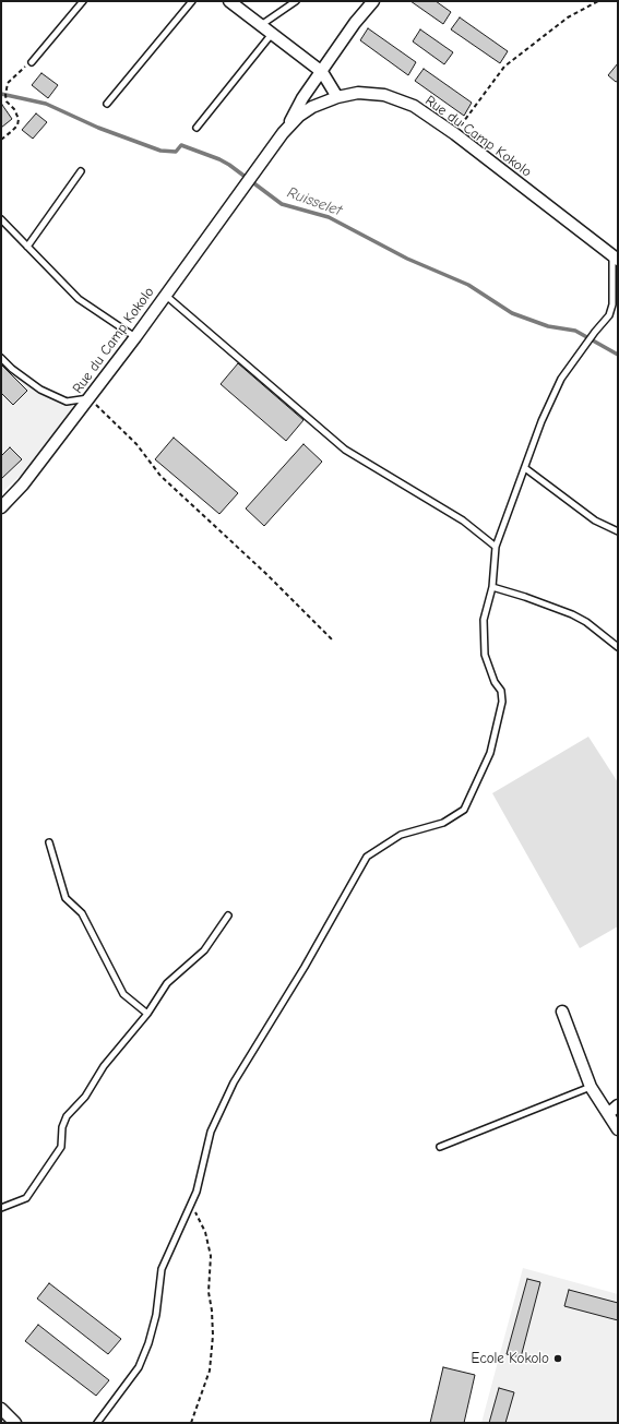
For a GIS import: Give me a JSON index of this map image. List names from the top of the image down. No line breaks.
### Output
{"streets":{"street":["Rue du Camp Kokolo"]},"water":["Ruisselet"],"places":["Ecole Kokolo"]}
